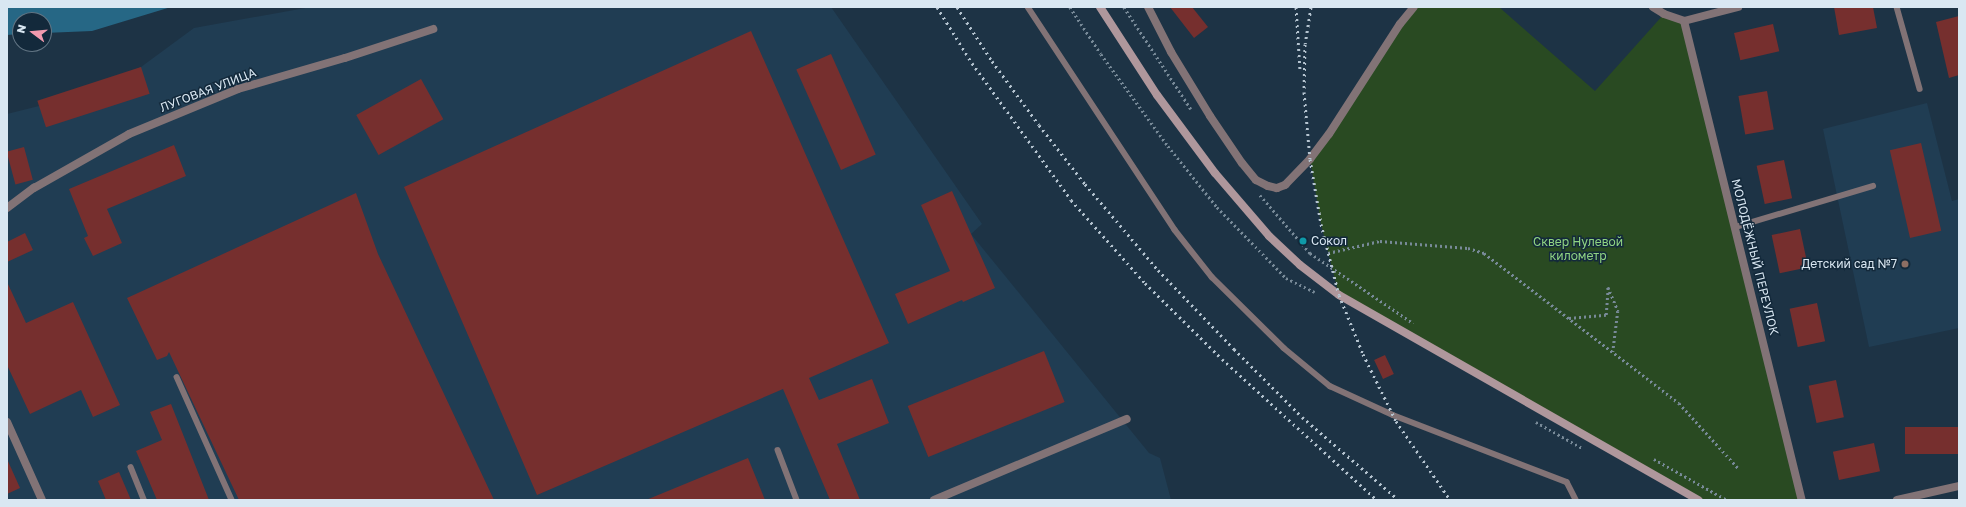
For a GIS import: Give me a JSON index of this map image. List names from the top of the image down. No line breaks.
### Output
{"streets":{"street":["ЛУГОВАЯ УЛИЦА","МОЛОДЁЖНЫЙ ПЕРЕУЛОК"]},"parks":["Сквер Нулевой километр"],"places":["Сокол","Детский сад №7"],"north":"left"}
